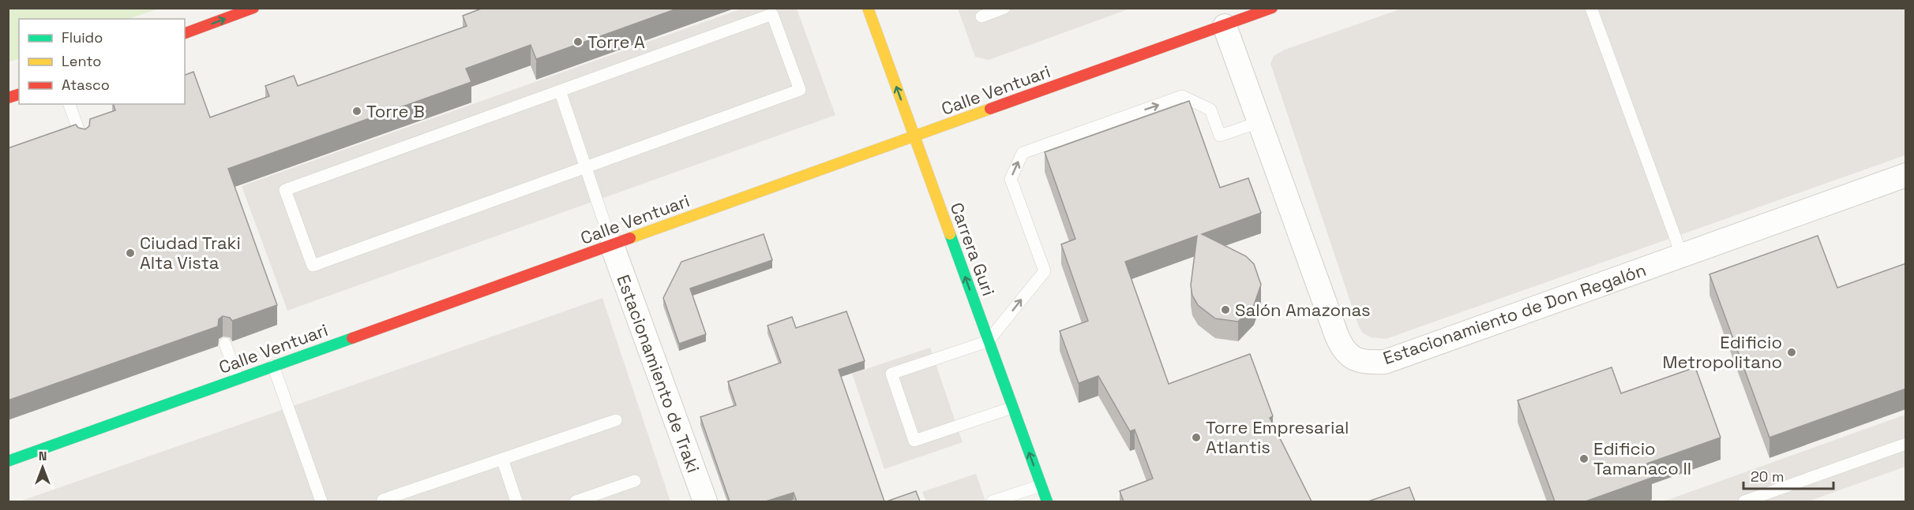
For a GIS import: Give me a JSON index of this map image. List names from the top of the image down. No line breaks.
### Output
{"streets":{"street":["Calle Ventuari","Carrera Guri","Estacionamiento de Don Regalón","Estacionamiento de Traki"]},"crossings":[["Calle Ventuari","Carrera Guri"],["Calle Ventuari","Estacionamiento de Don Regalón"],["Calle Ventuari","Estacionamiento de Traki"]],"one_way":["Carrera Guri"],"places":["Torre A","Torre B","Ciudad Traki Alta Vista","Salón Amazonas","Edificio Metropolitano","Torre Empresarial Atlantis","Edificio Tamanaco II"],"legend":["Fluido","Lento","Atasco"],"scale_bar":"20 m","north":"top"}
